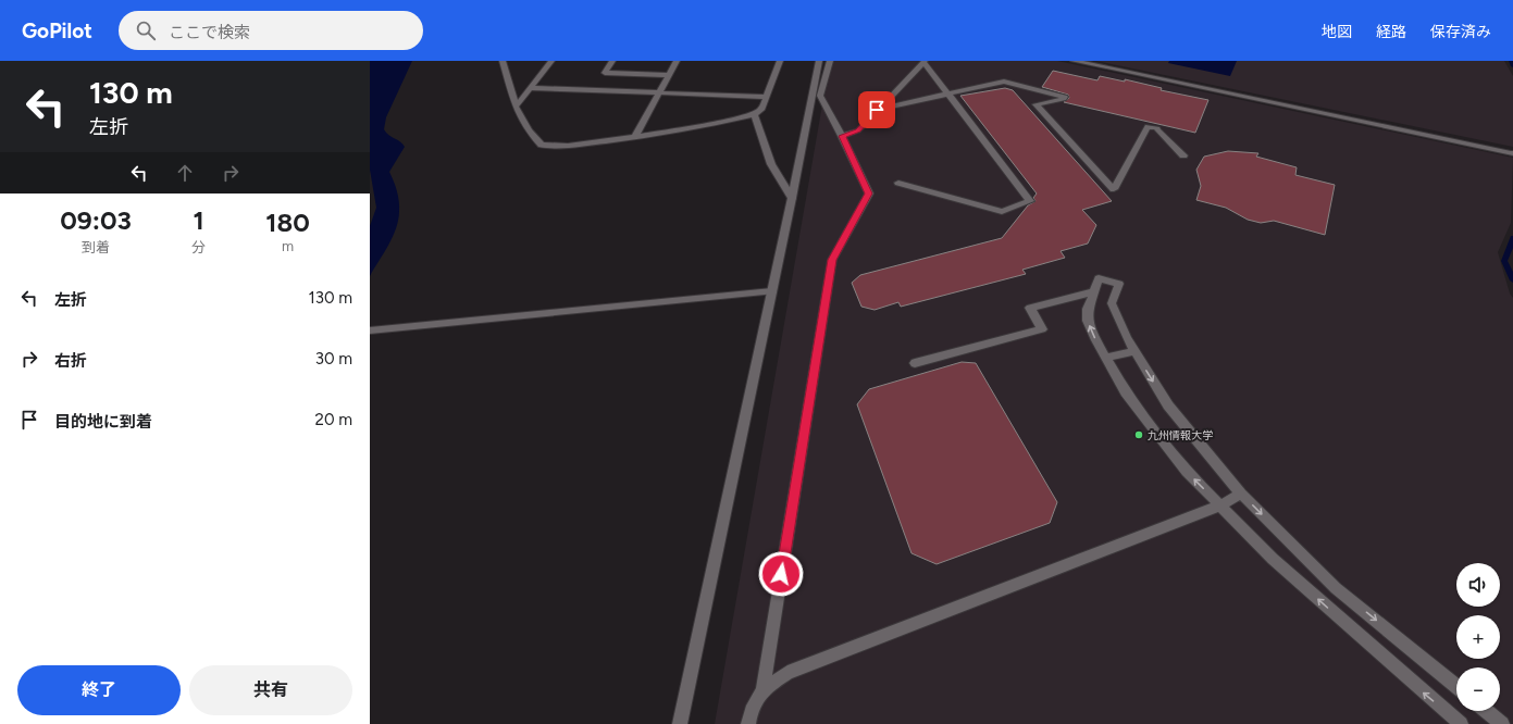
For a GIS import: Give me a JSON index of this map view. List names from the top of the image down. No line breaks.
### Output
{"places":["九州情報大学"],"page":{"header":"GoPilot","search":"ここで検索","nav":["地図","経路","保存済み"],"turn":["130 m","左折"],"eta":["09:03","到着","1","分","180","m"],"list":[{"name":"左折","value":"130 m"},{"name":"右折","value":"30 m"},{"name":"目的地に到着","value":"20 m"}],"map_buttons":["+","−"],"buttons":["終了","共有"]}}
